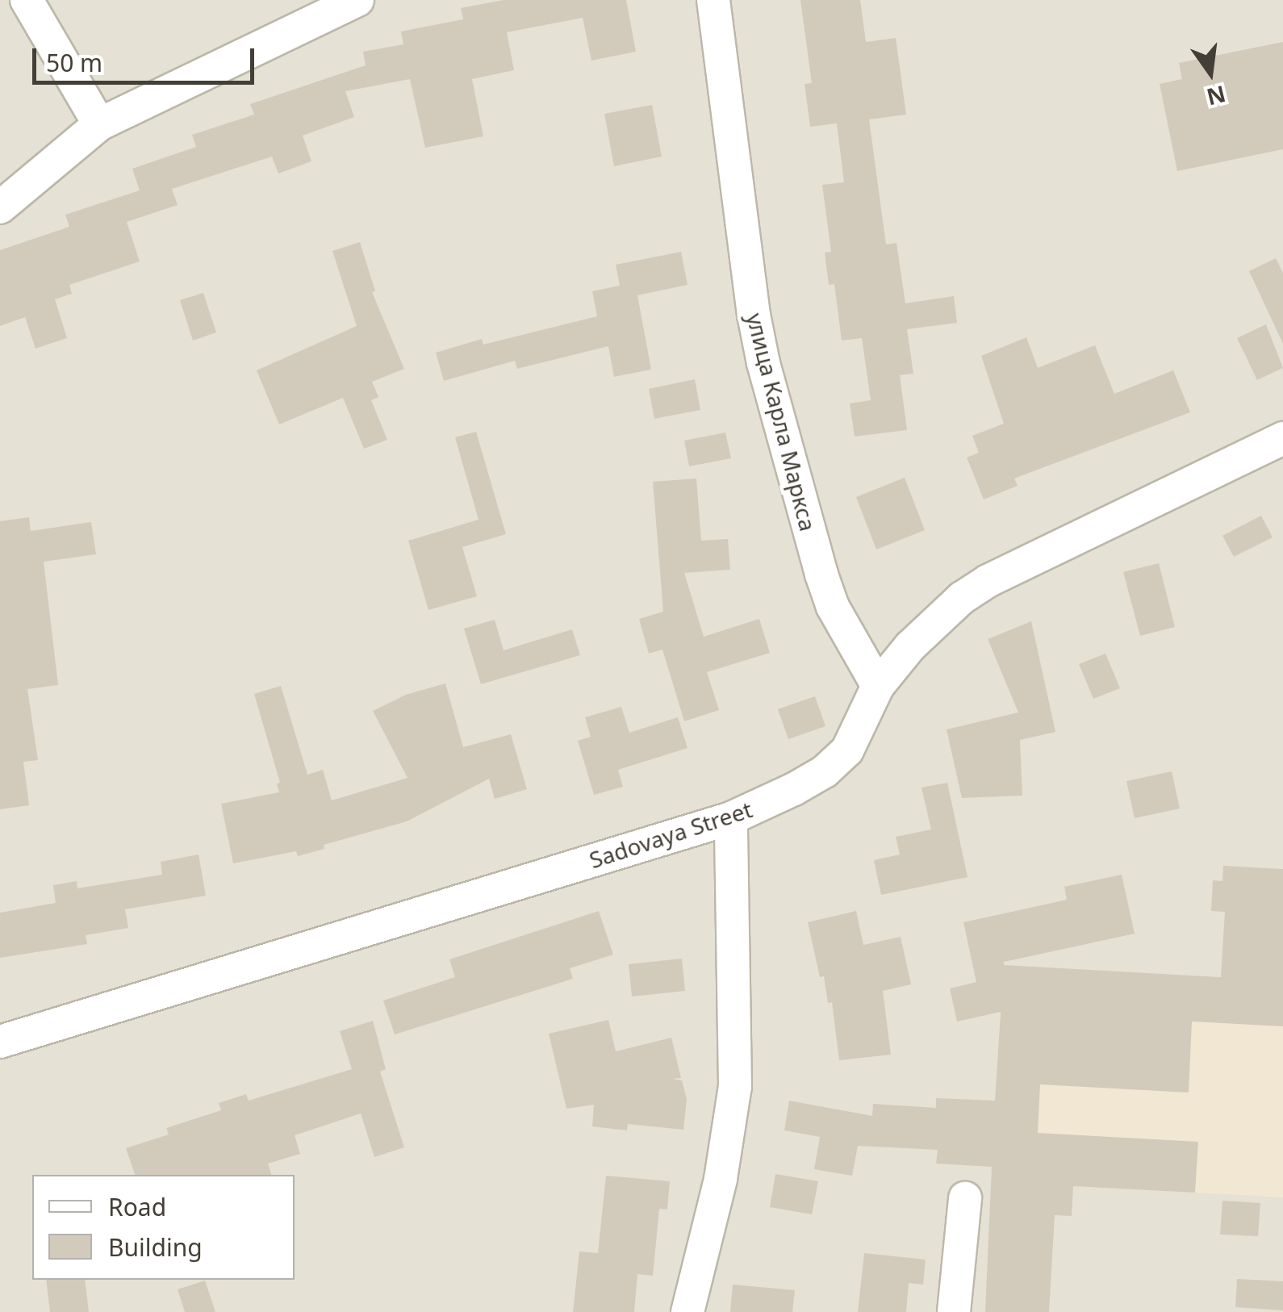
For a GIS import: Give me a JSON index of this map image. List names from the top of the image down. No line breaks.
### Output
{"streets":{"street":["улица Карла Маркса","Sadovaya Street"]},"crossings":[["улица Карла Маркса","Sadovaya Street"]],"legend":["Road","Building"],"scale_bar":"50 m","north":"bottom"}
